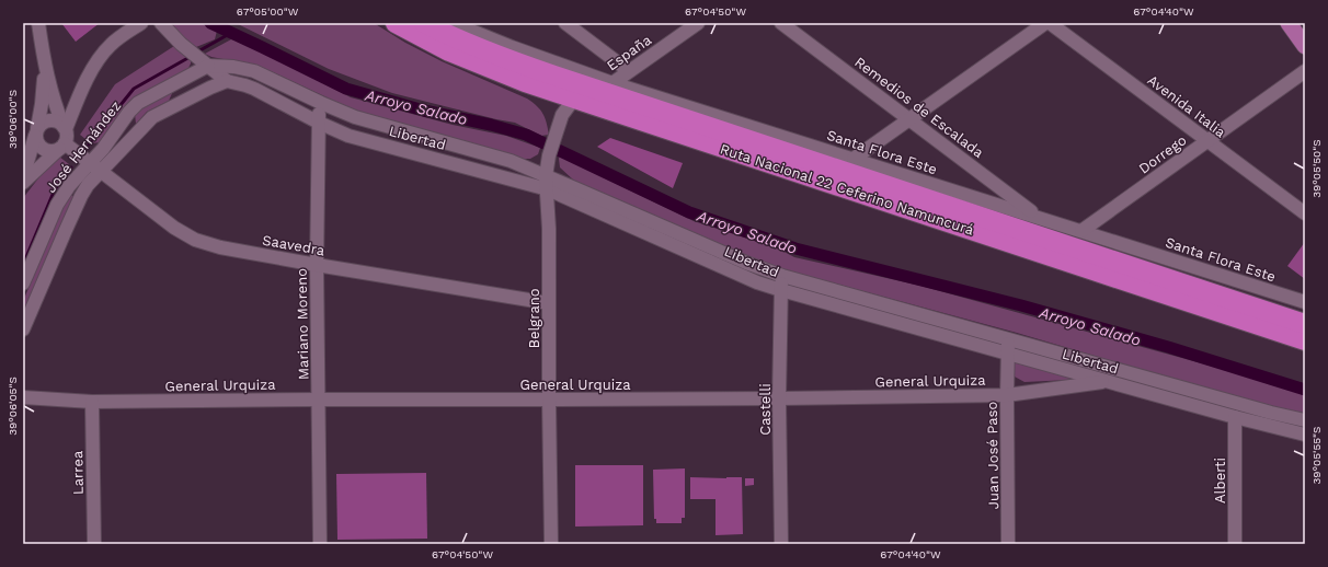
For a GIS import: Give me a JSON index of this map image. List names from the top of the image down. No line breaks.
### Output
{"streets":{"highway":["Ruta Nacional 22 Ceferino Namuncurá"],"street":["España","Avenida Italia","Remedios de Escalada","Libertad","José Hernández","Santa Flora Este","Dorrego","Saavedra","Belgrano","Mariano Moreno","General Urquiza","Castelli","Juan José Paso","Larrea","Alberti"]},"crossings":[["España","Santa Flora Este"],["España","Ruta Nacional 22 Ceferino Namuncurá"],["España","Belgrano"],["Avenida Italia","Dorrego"],["Remedios de Escalada","Santa Flora Este"],["Libertad","José Hernández"],["Libertad","Belgrano"],["Libertad","Mariano Moreno"],["Libertad","General Urquiza"],["Libertad","Castelli"],["Libertad","Juan José Paso"],["Libertad","Alberti"],["José Hernández","Saavedra"],["Santa Flora Este","Dorrego"],["Santa Flora Este","Ruta Nacional 22 Ceferino Namuncurá"],["Ruta Nacional 22 Ceferino Namuncurá","Belgrano"],["Saavedra","Belgrano"],["Saavedra","Mariano Moreno"],["Belgrano","General Urquiza"],["Mariano Moreno","General Urquiza"],["General Urquiza","Castelli"],["General Urquiza","Juan José Paso"],["General Urquiza","Larrea"]],"water":["Arroyo Salado"],"coordinates":["67°05'00\"W","67°04'50\"W","67°04'40\"W","39°06'00\"S","39°05'50\"S","39°06'05\"S","39°05'55\"S"]}
